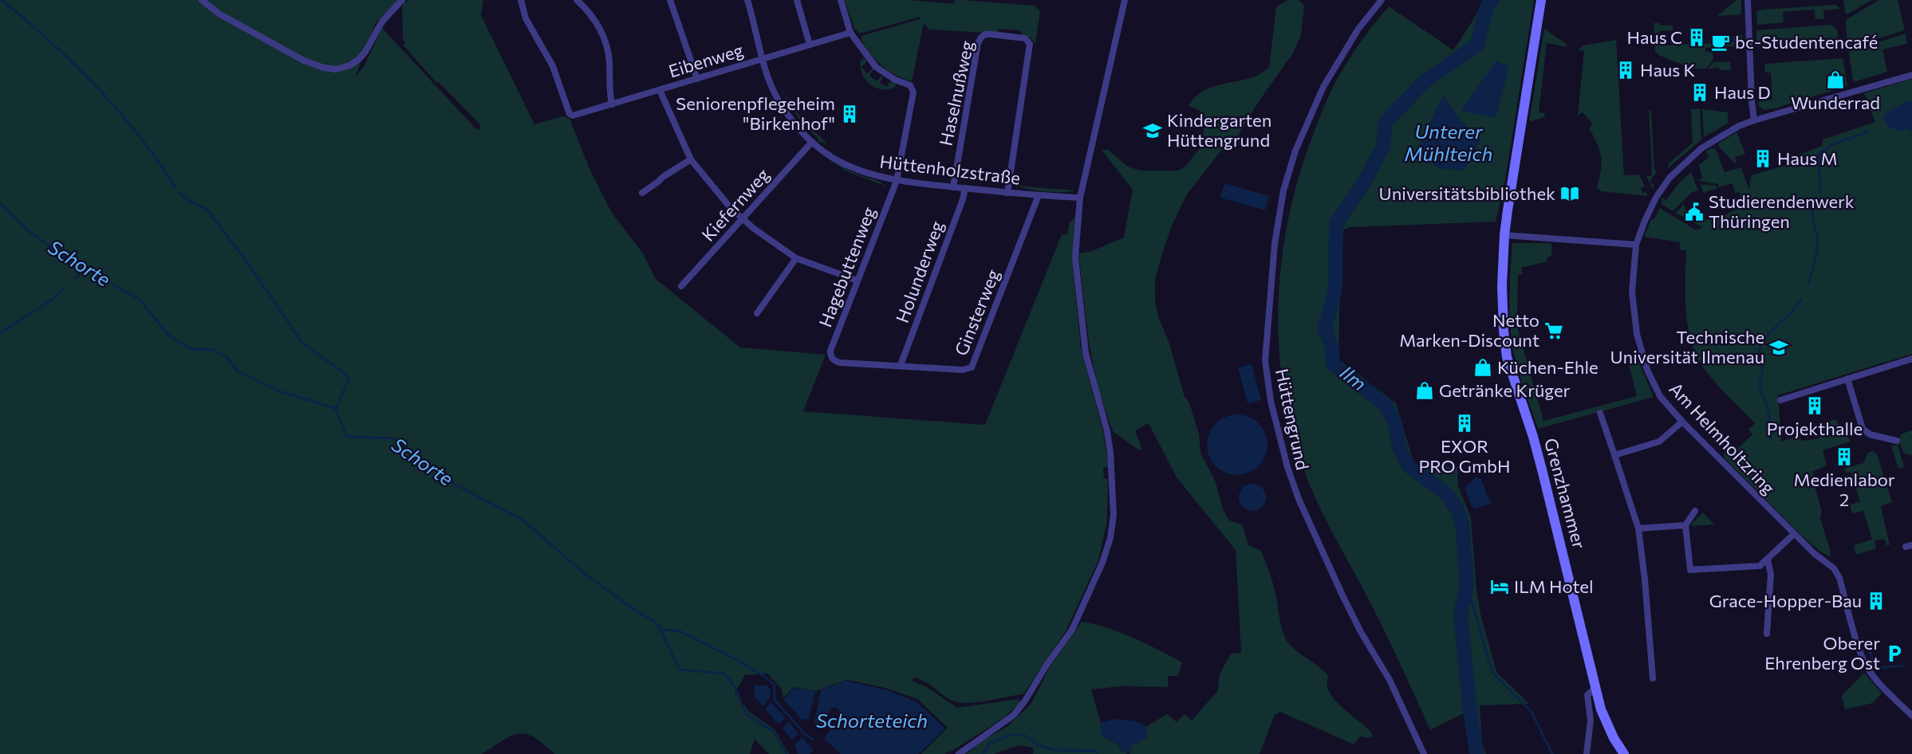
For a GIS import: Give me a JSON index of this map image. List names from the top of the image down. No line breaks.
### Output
{"streets":{"main road":["Grenzhammer"],"street":["Eibenweg","Haselnußweg","Hüttenholzstraße","Kiefernweg","Hagebuttenweg","Holunderweg","Ginsterweg","Hüttengrund","Am Helmholtzring"]},"crossings":[["Eibenweg","Hüttenholzstraße"],["Eibenweg","Hagebuttenweg"],["Haselnußweg","Hüttenholzstraße"],["Hüttenholzstraße","Kiefernweg"],["Hüttenholzstraße","Hagebuttenweg"],["Hüttenholzstraße","Holunderweg"],["Hüttenholzstraße","Ginsterweg"],["Hagebuttenweg","Ginsterweg"],["Holunderweg","Ginsterweg"]],"water":["Unterer Mühlteich","Schorte","Ilm","Schorteteich"],"places":{"building":["Haus C","Haus K","Haus D","Seniorenpflegeheim \"Birkenhof\"","Haus M","Projekthalle","EXOR PRO GmbH","Medienlabor 2","Grace-Hopper-Bau"],"cafe":["bc-Studentencafé"],"shop":["Wunderrad","Küchen-Ehle","Getränke Krüger"],"school or university":["Kindergarten Hüttengrund","Technische Universität Ilmenau"],"library":["Universitätsbibliothek"],"public building":["Studierendenwerk Thüringen"],"supermarket":["Netto Marken-Discount"],"hotel":["ILM Hotel"],"parking":["Oberer Ehrenberg Ost"]}}
